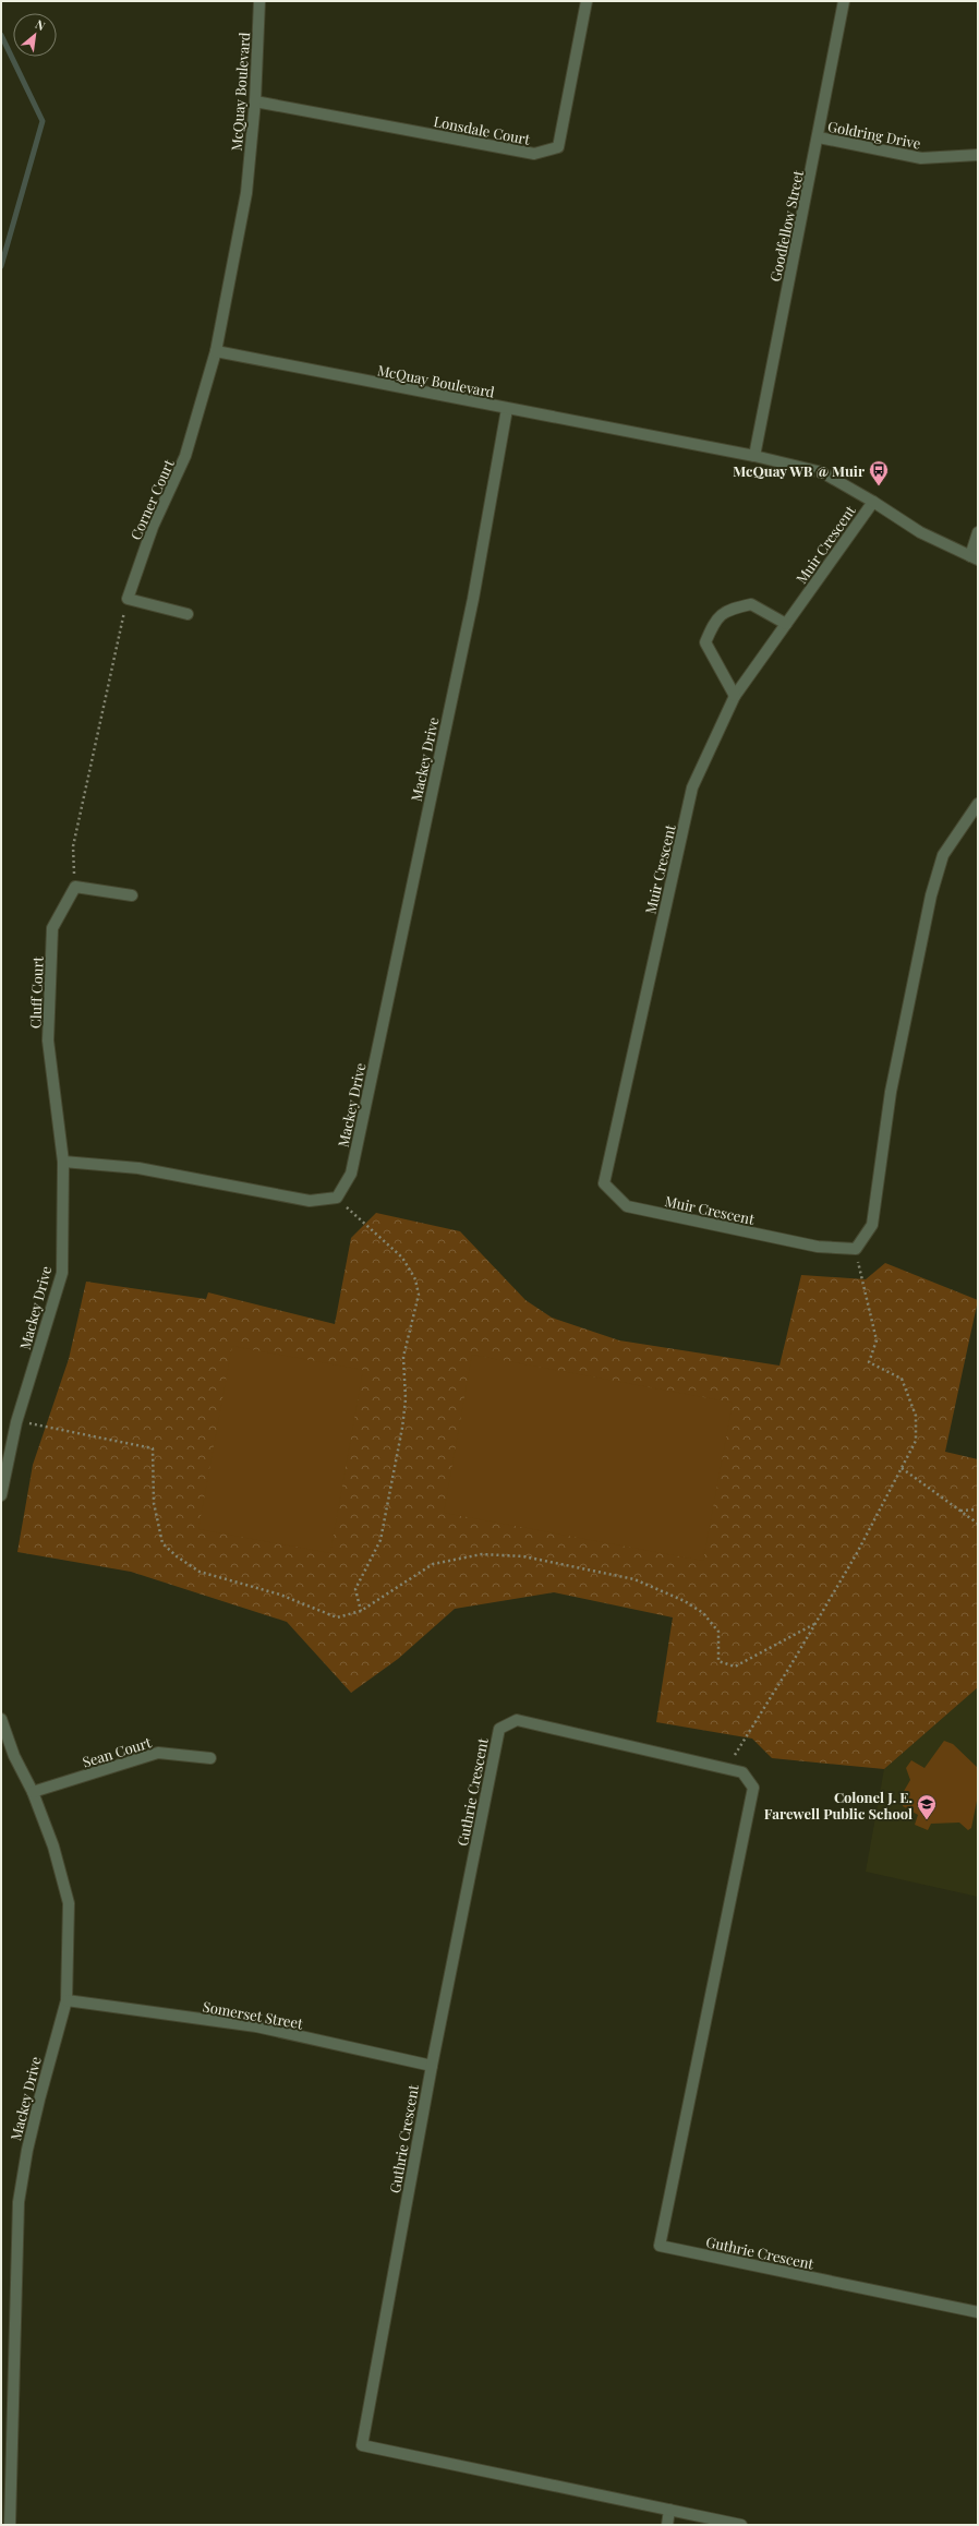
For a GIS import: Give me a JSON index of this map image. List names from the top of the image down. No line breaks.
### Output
{"streets":{"street":["McQuay Boulevard","Lonsdale Court","Goldring Drive","Goodfellow Street","Corner Court","Muir Crescent","Mackey Drive","Cluff Court","Sean Court","Guthrie Crescent","Somerset Street"]},"crossings":[["McQuay Boulevard","Lonsdale Court"],["McQuay Boulevard","Goodfellow Street"],["McQuay Boulevard","Corner Court"],["McQuay Boulevard","Muir Crescent"],["McQuay Boulevard","Mackey Drive"],["Goldring Drive","Goodfellow Street"],["Mackey Drive","Cluff Court"],["Mackey Drive","Sean Court"],["Mackey Drive","Somerset Street"],["Guthrie Crescent","Somerset Street"]],"places":{"bus stop":["McQuay WB @ Muir"],"school or university":["Colonel J. E. Farewell Public School"]},"north":"top right"}
